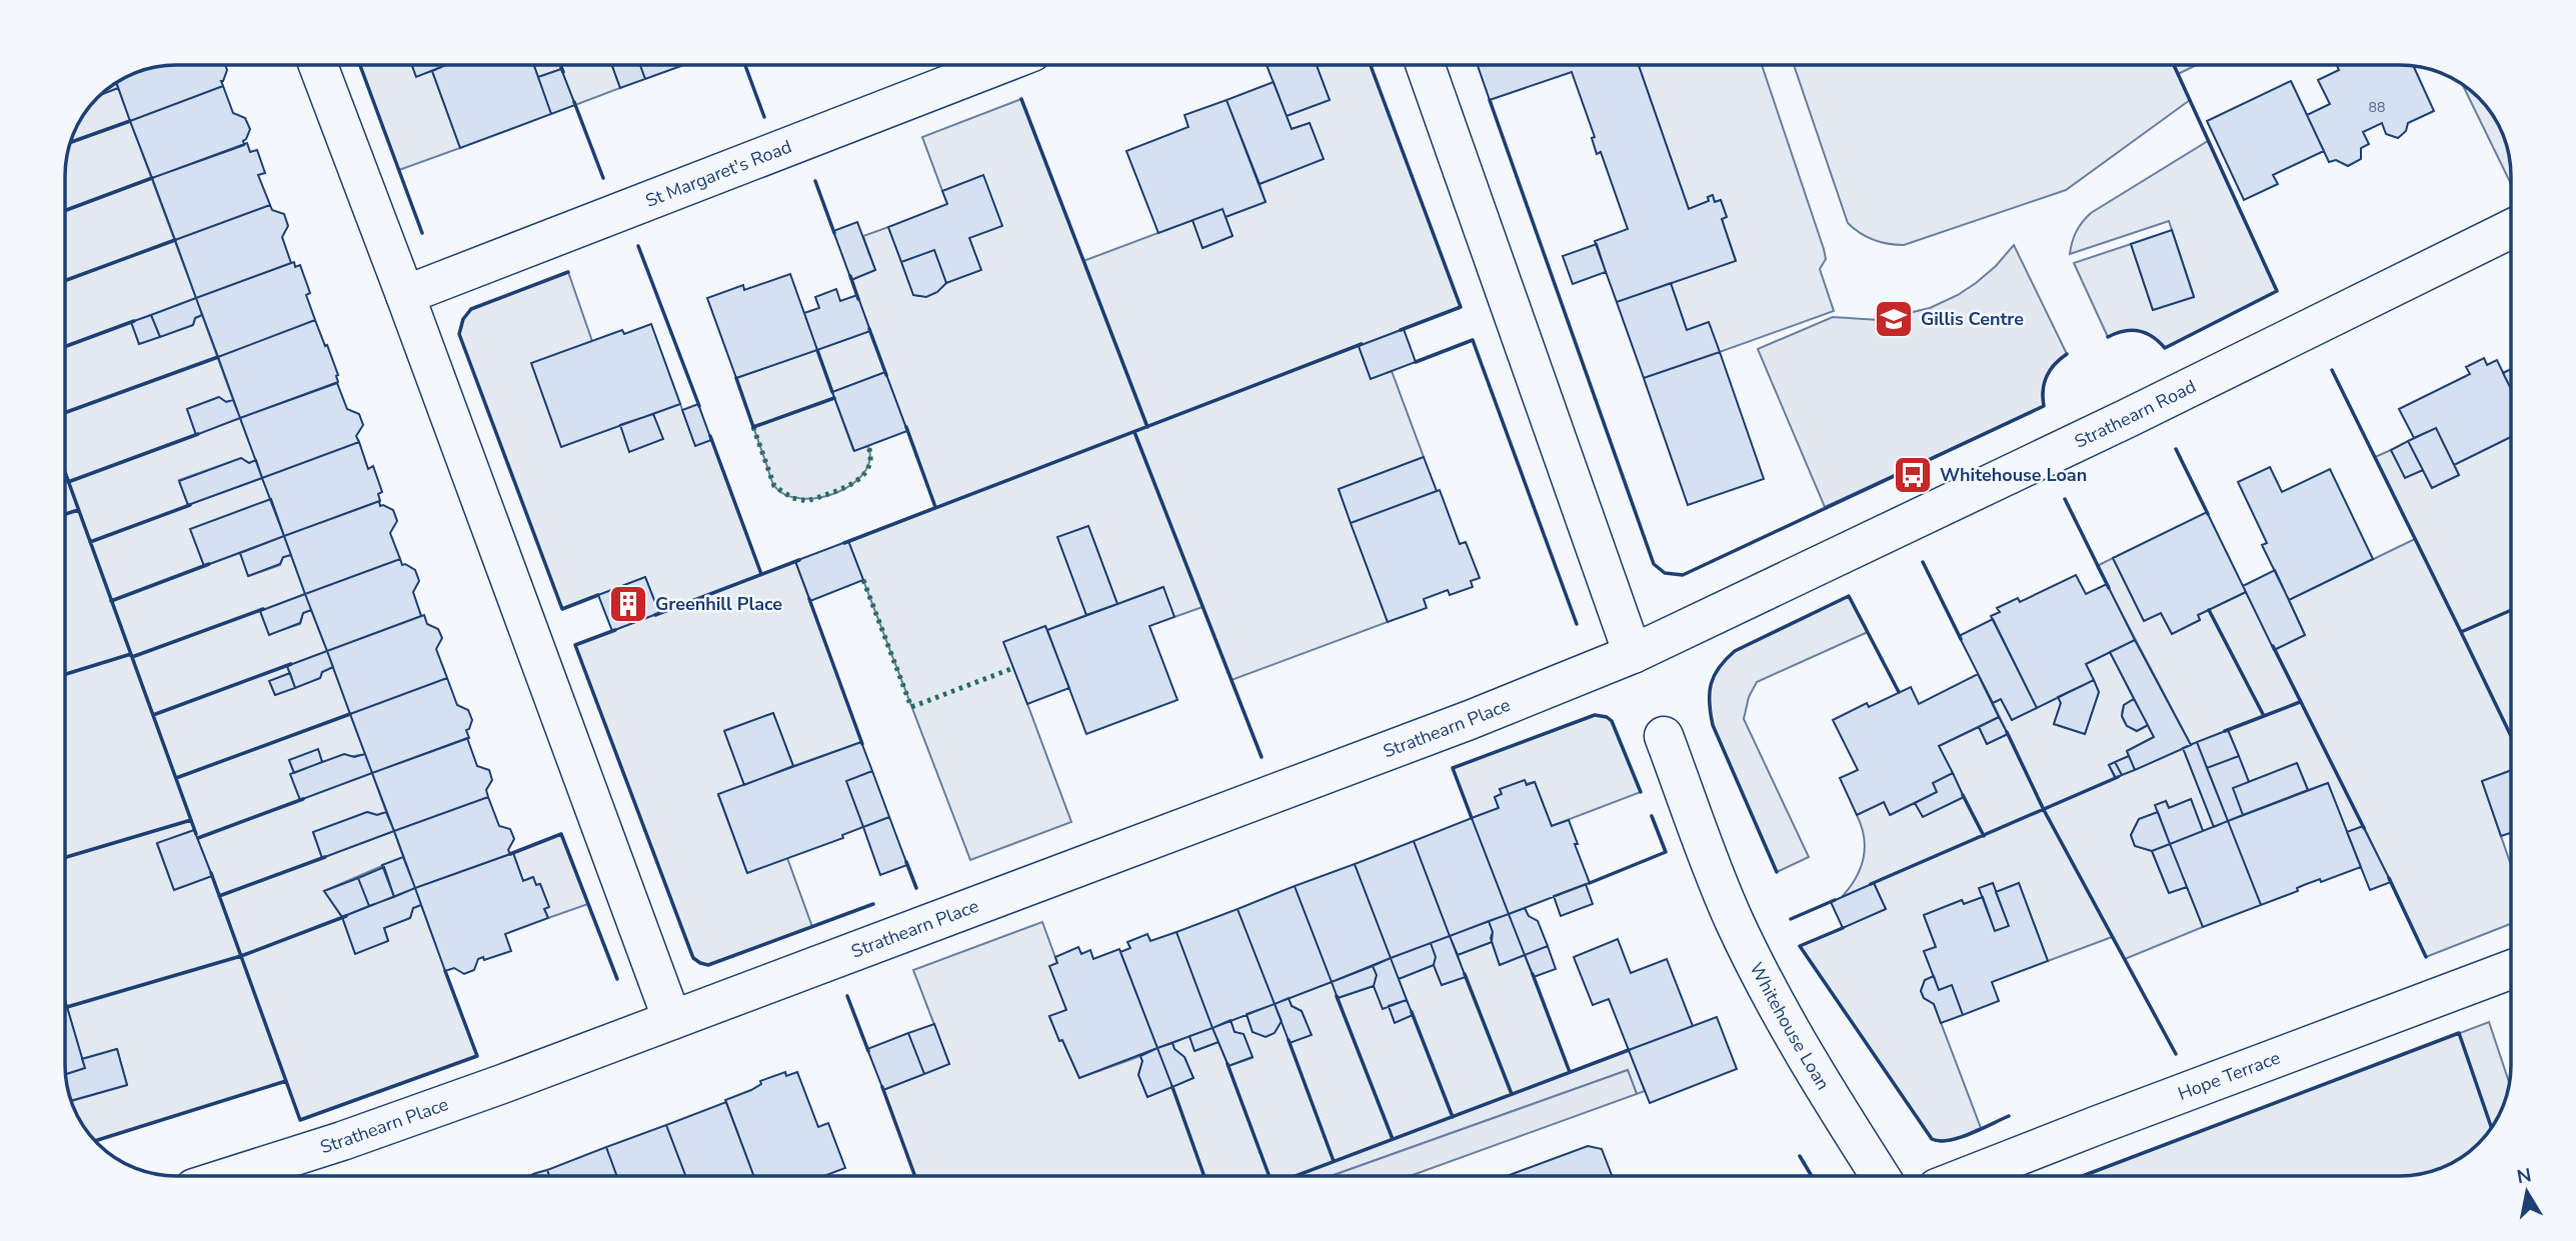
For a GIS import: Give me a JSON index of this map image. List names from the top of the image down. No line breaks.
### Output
{"streets":{"street":["St Margaret's Road","Strathearn Road","Strathearn Place","Whitehouse Loan","Hope Terrace"]},"crossings":[["Strathearn Road","Strathearn Place"]],"places":{"school or university":["Gillis Centre"],"bus stop":["Whitehouse Loan"],"building":["Greenhill Place"]},"house_numbers":["88"],"north":"top"}
